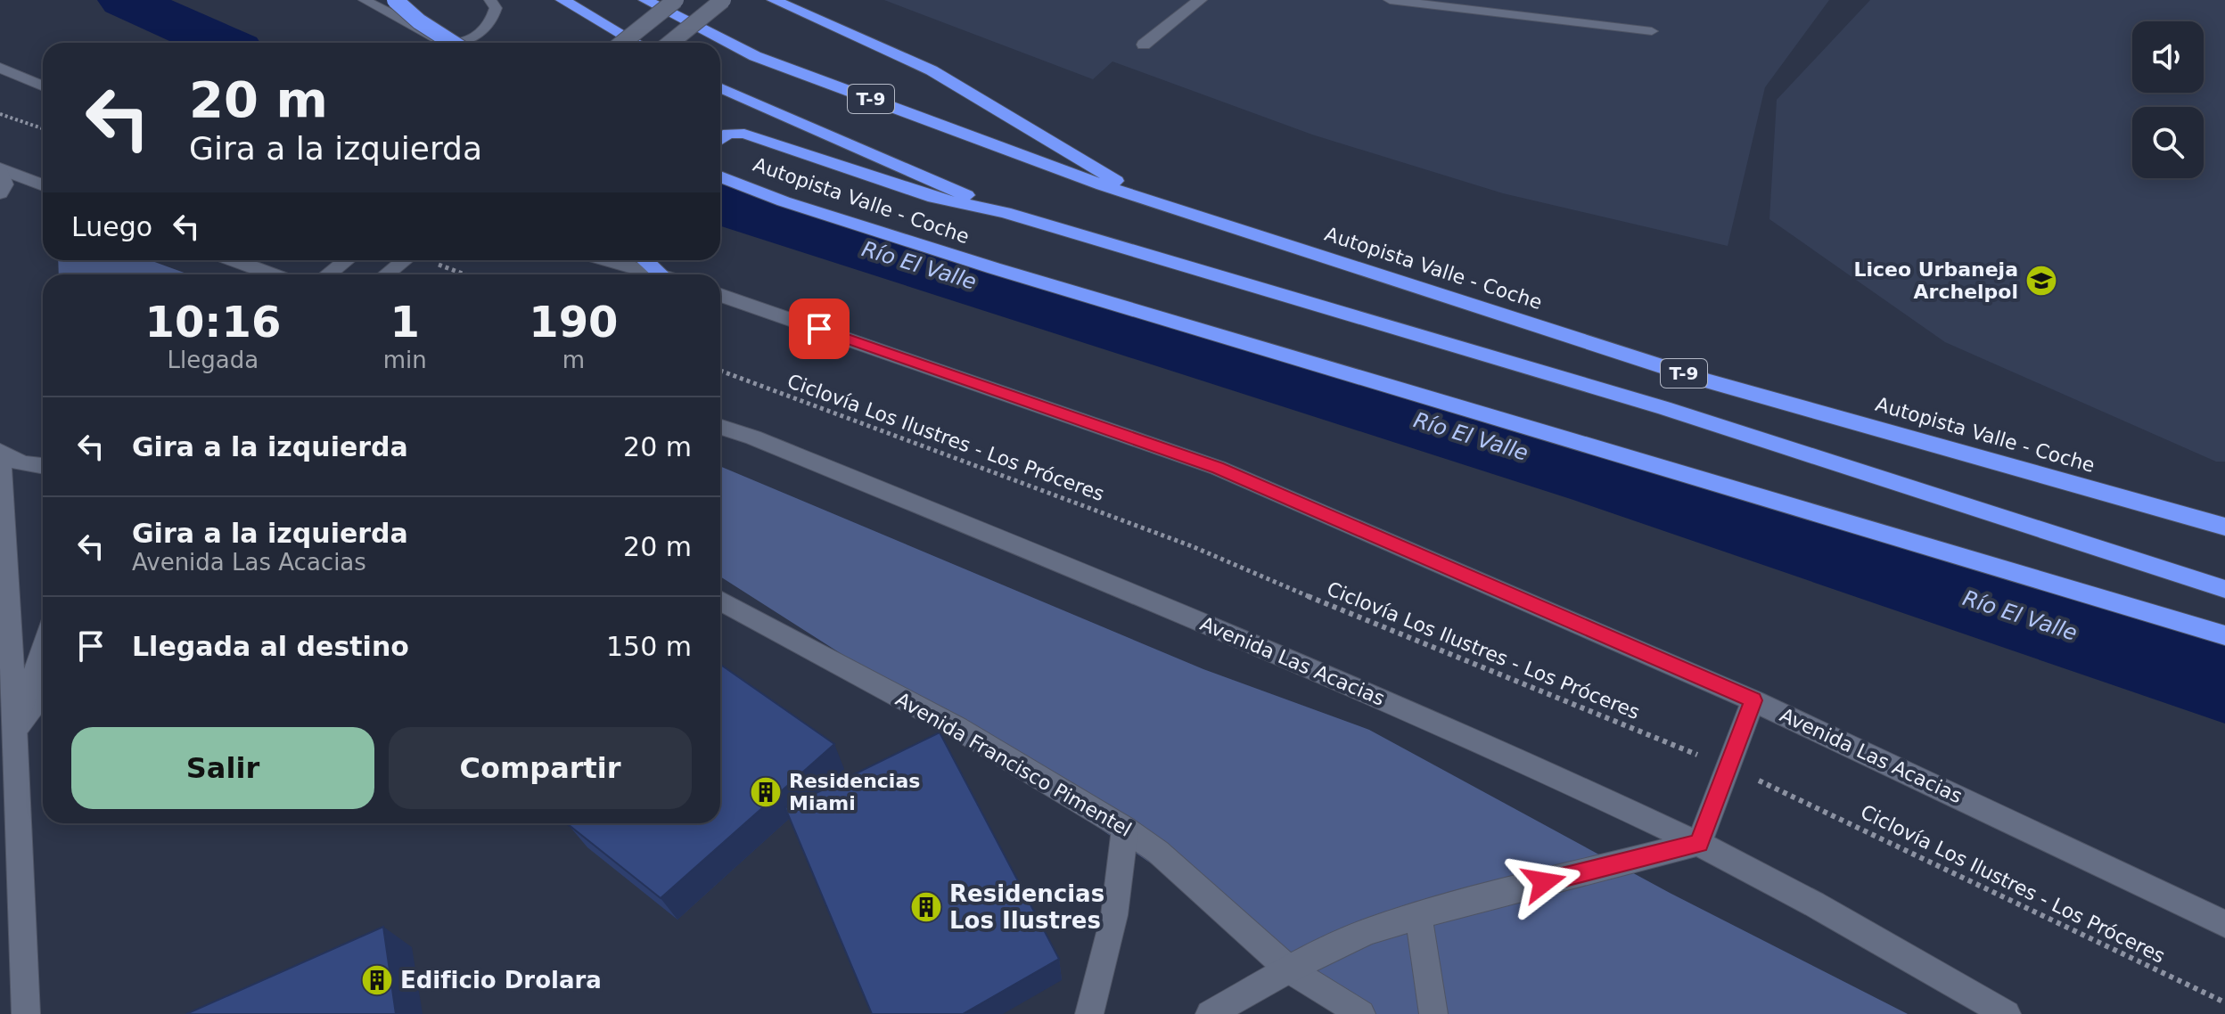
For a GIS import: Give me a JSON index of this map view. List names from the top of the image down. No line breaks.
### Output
{"streets":{"highway":["T-9","Autopista Valle - Coche"],"main road":["Avenida Las Acacias","Avenida Francisco Pimentel"],"path":["Ciclovía Los Ilustres - Los Próceres"]},"water":["Río El Valle"],"places":{"school or university":["Liceo Urbaneja Archelpol"],"building":["Residencias Miami","Residencias Los Ilustres","Edificio Drolara"]},"page":{"turn":["20 m","Gira a la izquierda"],"then":"Luego","eta":["10:16","Llegada","1","min","190","m"],"list":[{"name":"Gira a la izquierda","value":"20 m"},{"name":"Gira a la izquierda","note":"Avenida Las Acacias","value":"20 m"},{"name":"Llegada al destino","value":"150 m"}],"buttons":["Salir","Compartir"]}}
